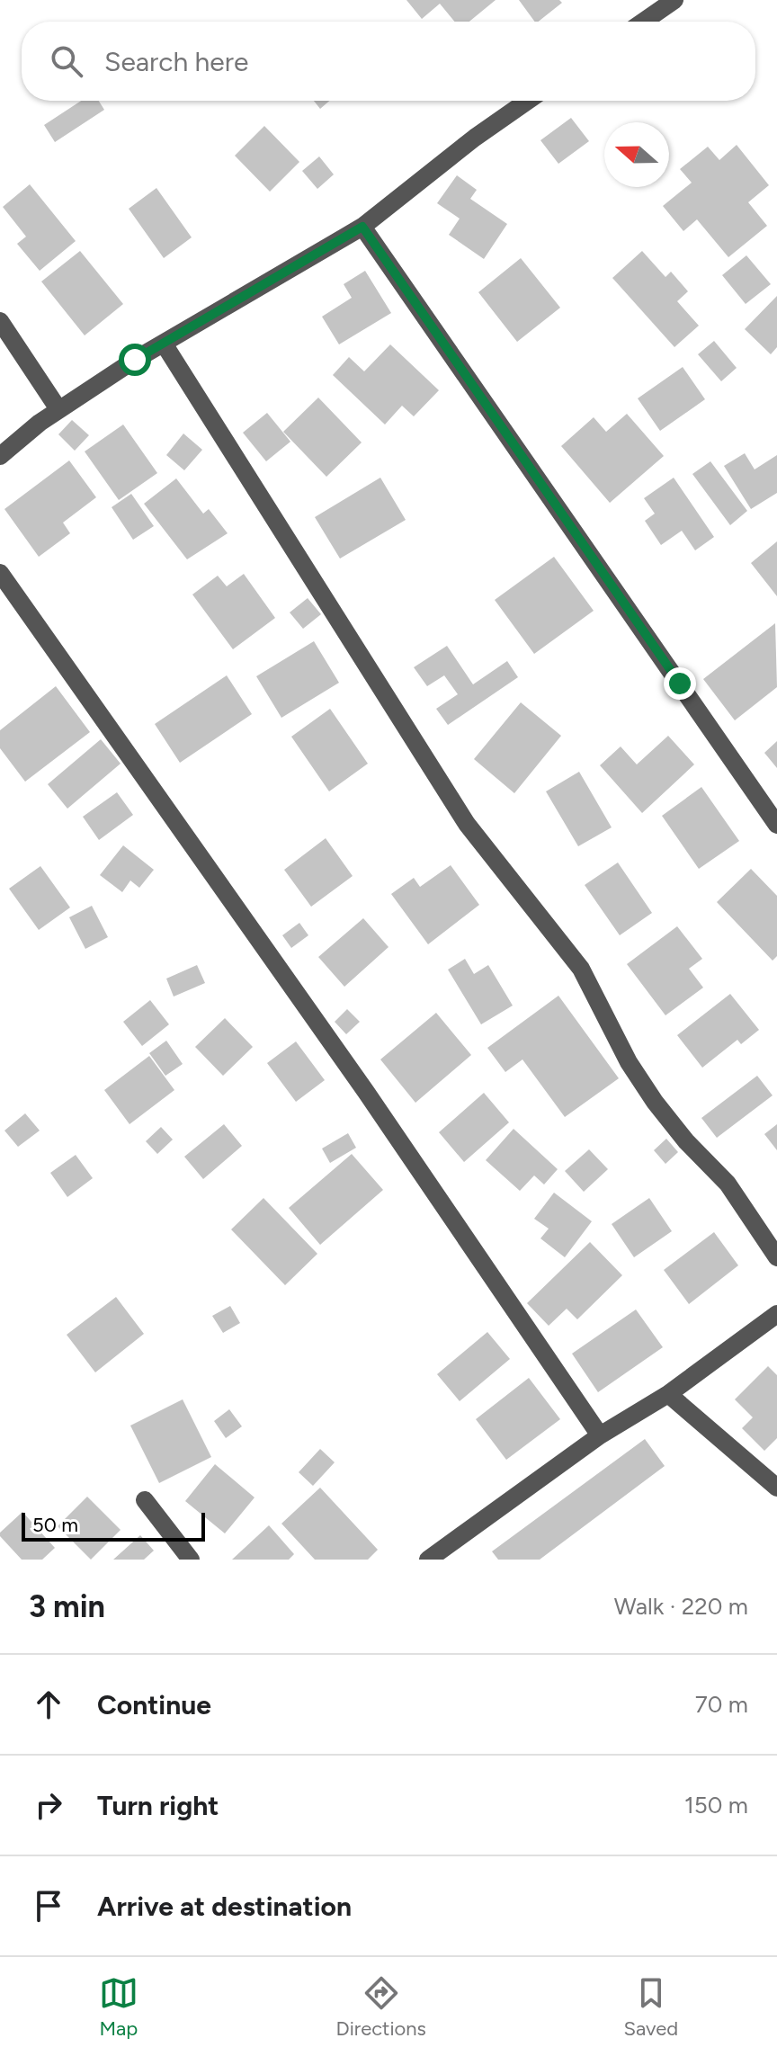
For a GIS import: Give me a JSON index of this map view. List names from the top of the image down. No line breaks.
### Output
{"scale_bar":"50 m","north":"left","page":{"search":"Search here","scale":"50 m","heading":["3 min","Walk · 220 m"],"list":[["Continue","70 m"],["Turn right","150 m"],"Arrive at destination"],"nav":["Map","Directions","Saved"]}}
